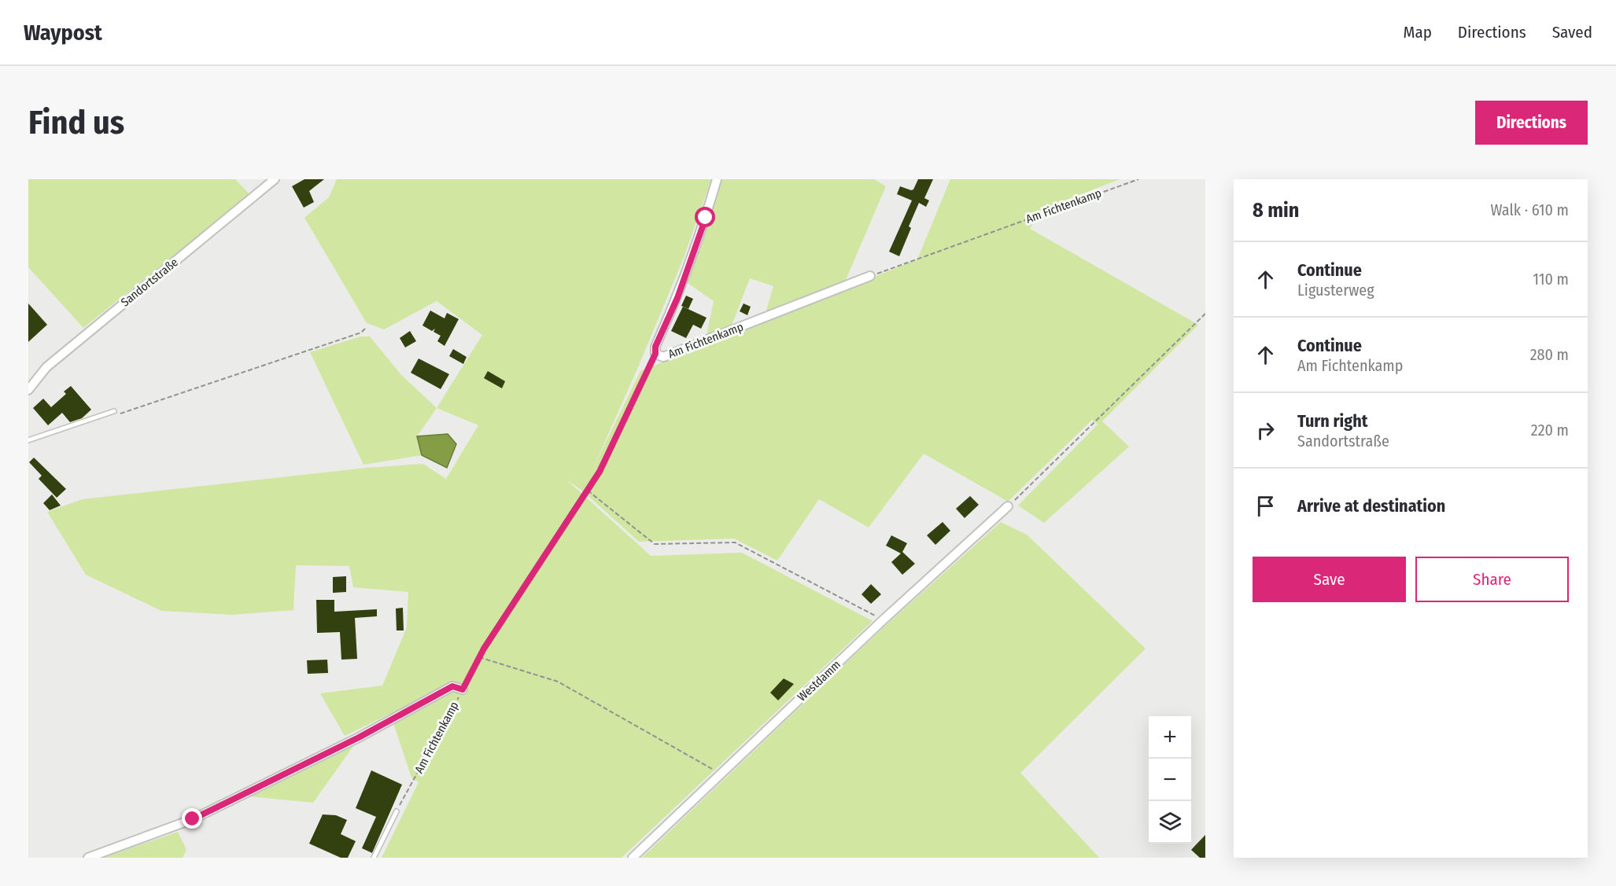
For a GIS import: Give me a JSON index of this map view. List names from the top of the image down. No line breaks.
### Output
{"streets":{"street":["Am Fichtenkamp","Sandortstraße","Westdamm"]},"page":{"header":"Waypost","nav":["Map","Directions","Saved"],"buttons":["Directions",["Save","Share"]],"title":"Find us","heading":["8 min","Walk · 610 m"],"list":[["Continue","Ligusterweg","110 m"],["Continue","Am Fichtenkamp","280 m"],["Turn right","Sandortstraße","220 m"],"Arrive at destination"],"map_buttons":["+","−"]}}
